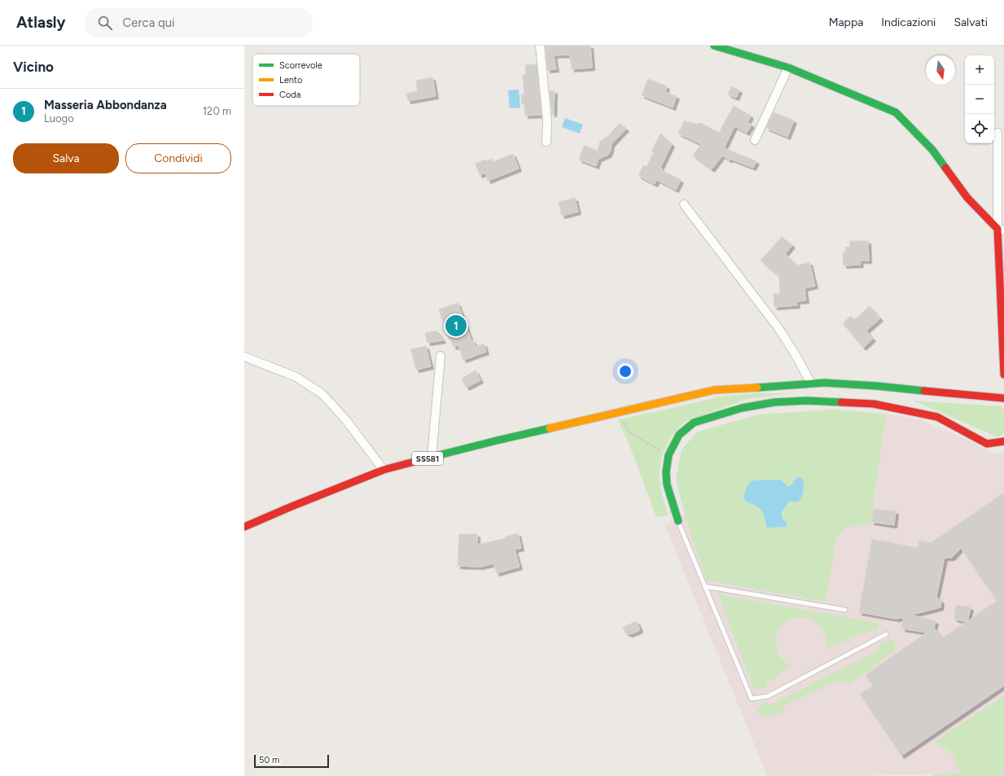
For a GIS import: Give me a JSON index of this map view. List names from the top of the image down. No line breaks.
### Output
{"streets":{"street":["SS581"]},"legend":["Scorrevole","Lento","Coda"],"scale_bar":"50 m","north":"bottom","page":{"header":"Atlasly","search":"Cerca qui","nav":["Mappa","Indicazioni","Salvati"],"heading":"Vicino","map_buttons":["+","−"],"list":[{"mark":"1","name":"Masseria Abbondanza","note":"Luogo","value":"120 m"}],"buttons":["Salva","Condividi"],"pins":"1","scale":"50 m"}}
